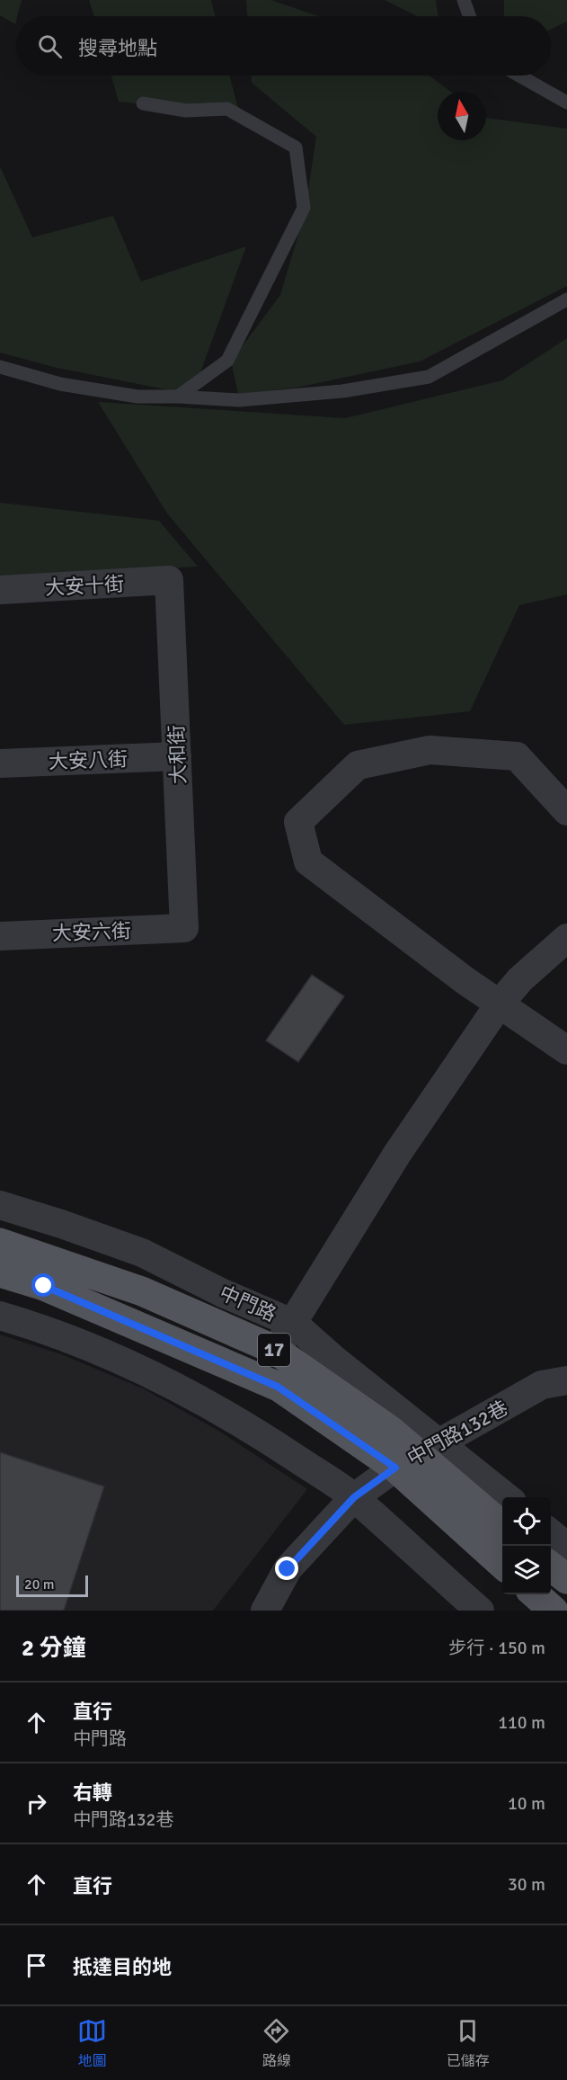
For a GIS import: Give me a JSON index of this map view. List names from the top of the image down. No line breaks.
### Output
{"streets":{"main road":["中門路","17"],"street":["大安十街","大和街","大安八街","大安六街","中門路132巷"]},"crossings":[["大安十街","大和街"],["大和街","大安八街"],["大和街","大安六街"],["中門路","中門路132巷"]],"scale_bar":"20 m","north":"top","page":{"search":"搜尋地點","scale":"20 m","heading":["2 分鐘","步行 · 150 m"],"list":[["直行","中門路","110 m"],["右轉","中門路132巷","10 m"],["直行","30 m"],"抵達目的地"],"nav":["地圖","路線","已儲存"]}}
